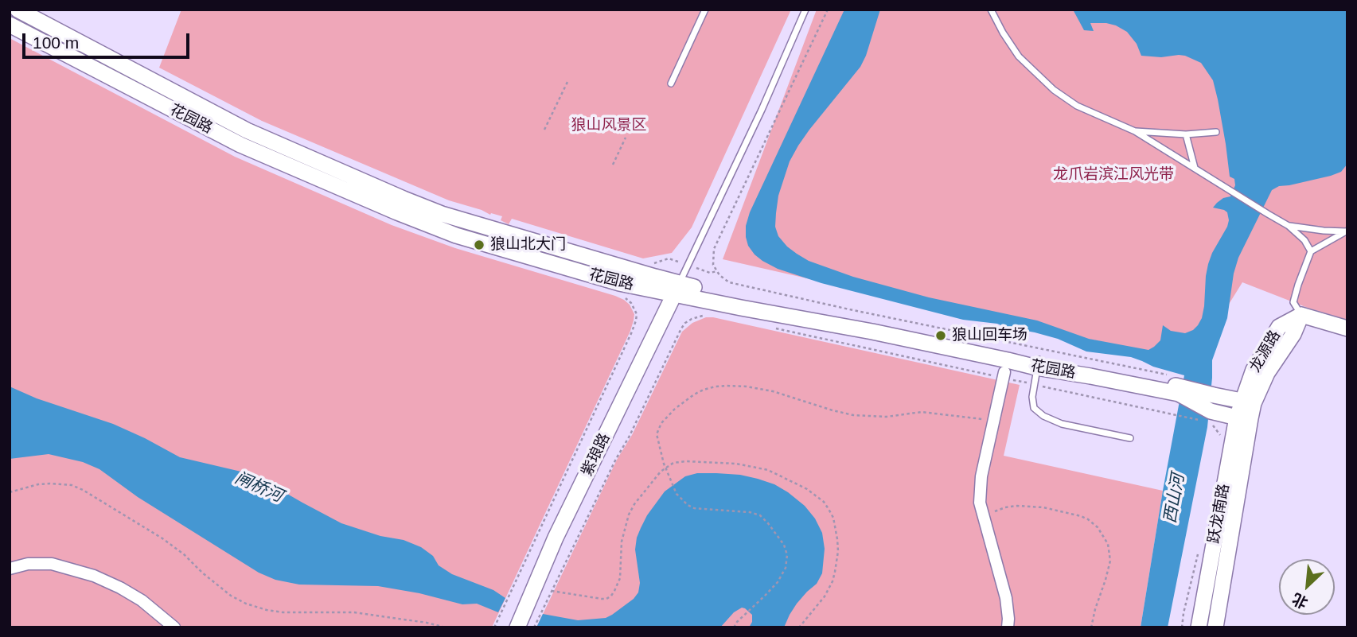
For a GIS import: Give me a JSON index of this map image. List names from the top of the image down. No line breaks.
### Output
{"streets":{"main road":["花园路","龙源路","紫琅路","跃龙南路"]},"crossings":[["花园路","龙源路"],["花园路","紫琅路"],["花园路","跃龙南路"],["龙源路","跃龙南路"]],"water":["闸桥河","西山河"],"parks":["狼山风景区","龙爪岩滨江风光带"],"places":["狼山北大门","狼山回车场"],"scale_bar":"100 m","north":"bottom left"}
